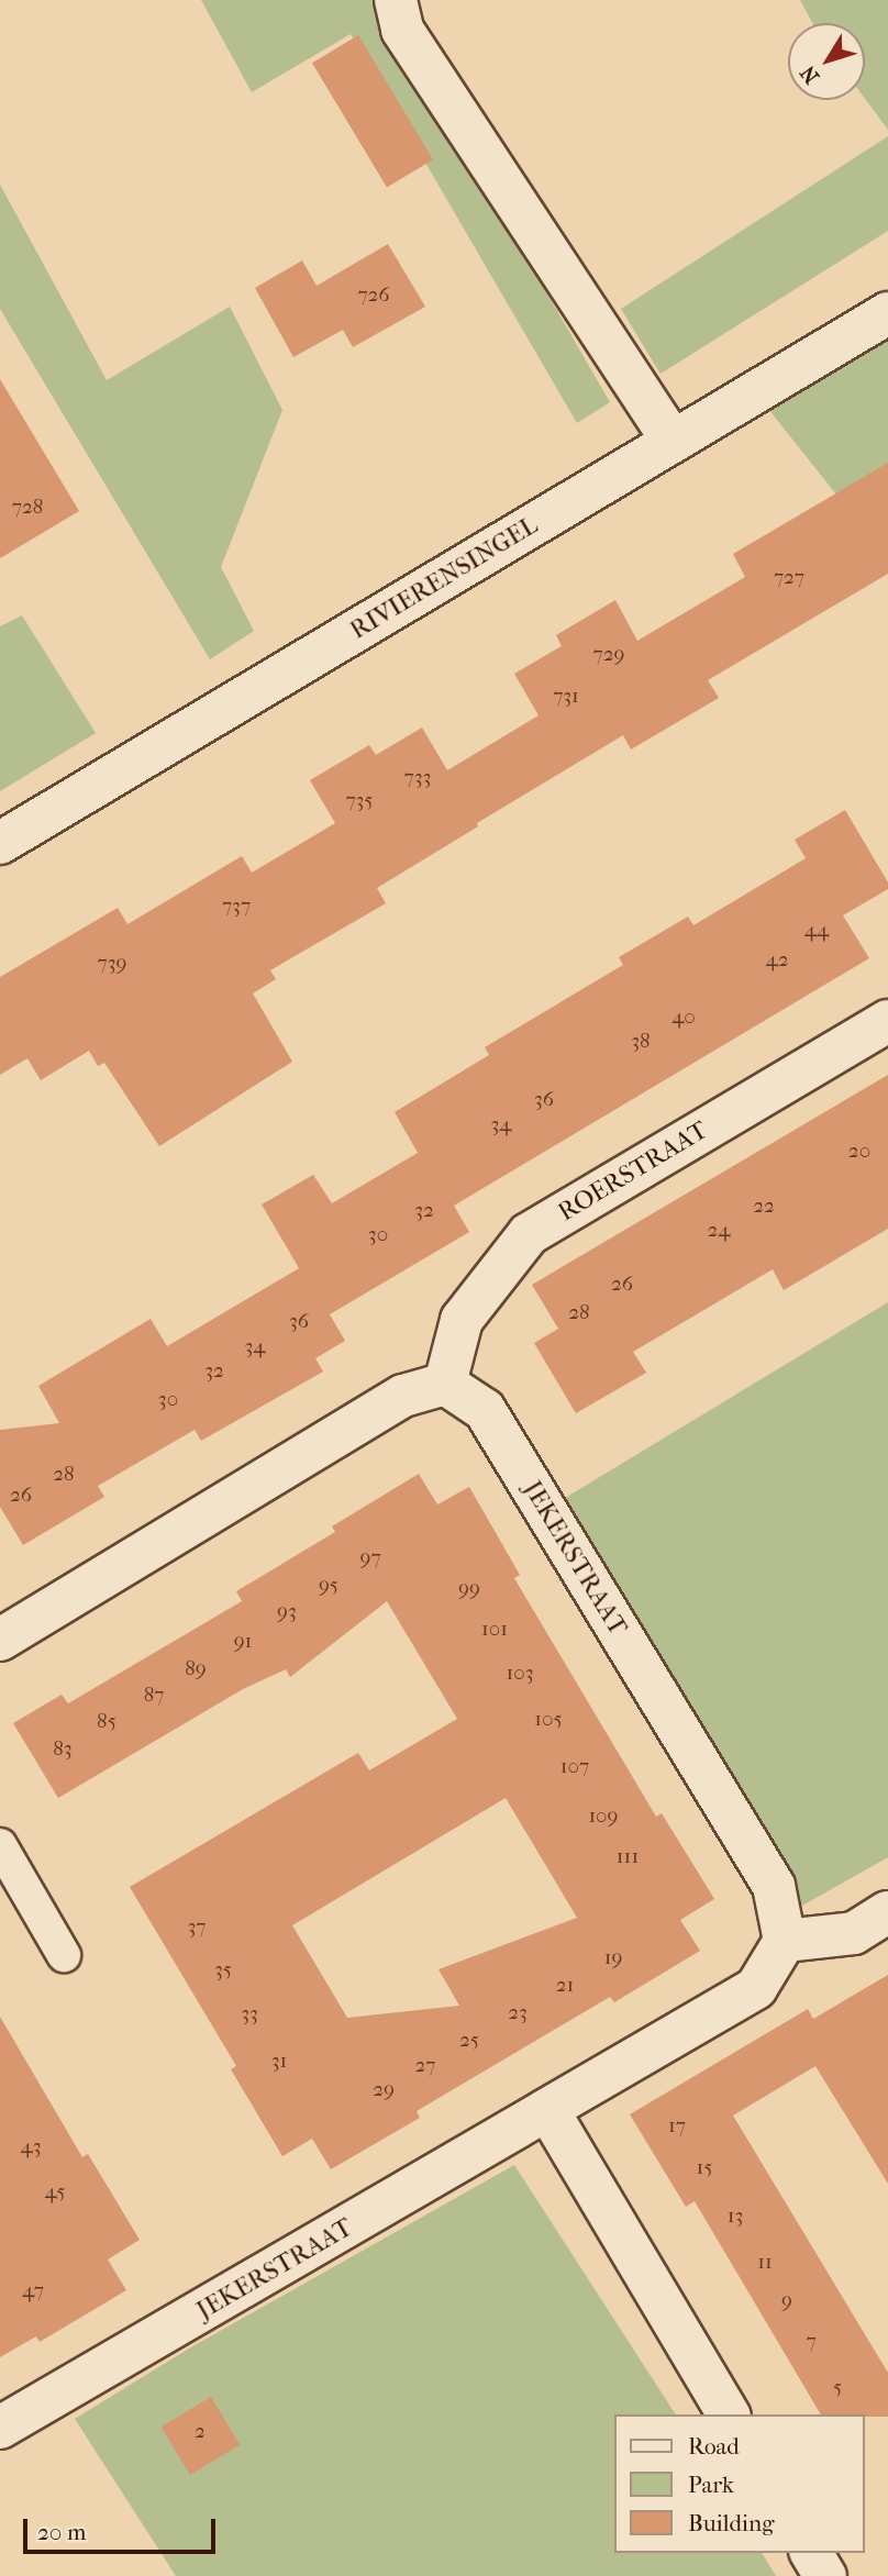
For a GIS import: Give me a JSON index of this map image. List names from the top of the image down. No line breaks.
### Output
{"streets":{"street":["RIVIERENSINGEL","ROERSTRAAT","JEKERSTRAAT"]},"crossings":[["ROERSTRAAT","JEKERSTRAAT"]],"house_numbers":["726","728","727","729","731","733","735","737","44","42","739","40","38","36","34","20","22","32","24","30","26","28","36","34","32","30","28","26","97","95","99","93","101","91","89","103","87","105","85","83","107","109","111","37","19","35","21","23","33","25","31","27","29","17","43","15","45","13","11","47","9","7","5","2"],"legend":["Road","Park","Building"],"scale_bar":"20 m","north":"bottom left"}
